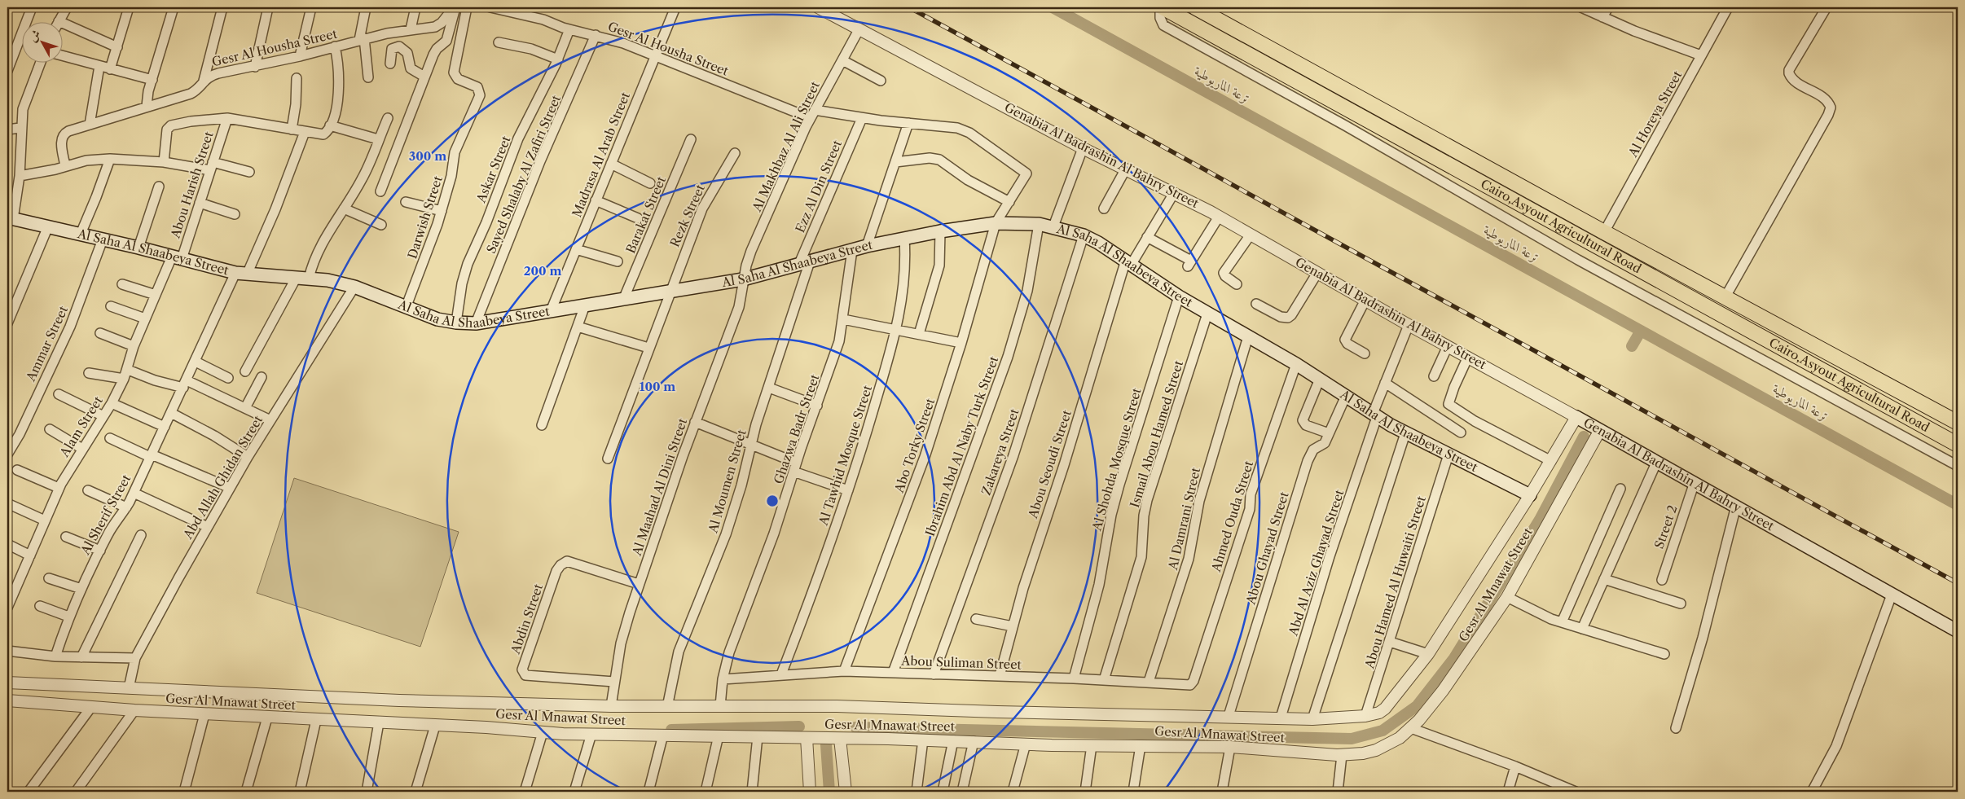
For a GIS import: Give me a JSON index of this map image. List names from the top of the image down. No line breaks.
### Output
{"streets":{"highway":["Cairo,Asyout Agricultural Road"],"main road":["Genabia Al Badrashin Al Bahry Street","Al Saha Al Shaabeya Street"],"street":["Gesr Al Housha Street","Al Horeya Street","Al Makhbaz Al Ali Street","Madrasa Al Arab Street","Askar Street","Sayed Shalaby Al Zafiri Street","Abou Harish Street","Ezz Al Din Street","Barakat Street","Rezk Street","Darwish Street","Ammar Street","Alam Street","Ghazwa Badr Street","Ismail Abou Hamed Street","Abo Torky Street","Ibrahim Abd Al Naby Turk Street","Zakareya Street","Al Tawhid Mosque Street","Al Shohda Mosque Street","Abou Seoudi Street","Abd Allah Ghidan Street","Al Moumen Street","Al Maahad Al Dini Street","Al Sherif Street","Ahmed Ouda Street","Al Damrani Street","Street 2","Abou Ghayad Street","Abd Al Aziz Ghayad Street","Abou Hamed Al Huwaiti Street","Gesr Al Mnawat Street","Abdin Street","Abou Suliman Street"]},"crossings":[["Gesr Al Housha Street","Al Makhbaz Al Ali Street"],["Gesr Al Housha Street","Madrasa Al Arab Street"],["Gesr Al Housha Street","Askar Street"],["Gesr Al Housha Street","Sayed Shalaby Al Zafiri Street"],["Al Horeya Street","Cairo,Asyout Agricultural Road"],["Al Makhbaz Al Ali Street","Genabia Al Badrashin Al Bahry Street"],["Al Makhbaz Al Ali Street","Al Saha Al Shaabeya Street"],["Al Makhbaz Al Ali Street","Al Maahad Al Dini Street"],["Madrasa Al Arab Street","Al Saha Al Shaabeya Street"],["Genabia Al Badrashin Al Bahry Street","Abou Seoudi Street"],["Genabia Al Badrashin Al Bahry Street","Street 2"],["Genabia Al Badrashin Al Bahry Street","Abd Al Aziz Ghayad Street"],["Genabia Al Badrashin Al Bahry Street","Gesr Al Mnawat Street"],["Askar Street","Al Saha Al Shaabeya Street"],["Sayed Shalaby Al Zafiri Street","Al Saha Al Shaabeya Street"],["Abou Harish Street","Al Saha Al Shaabeya Street"],["Abou Harish Street","Alam Street"],["Ezz Al Din Street","Al Saha Al Shaabeya Street"],["Ezz Al Din Street","Al Moumen Street"],["Barakat Street","Al Saha Al Shaabeya Street"],["Rezk Street","Al Saha Al Shaabeya Street"],["Darwish Street","Al Saha Al Shaabeya Street"],["Al Saha Al Shaabeya Street","Ammar Street"],["Al Saha Al Shaabeya Street","Alam Street"],["Al Saha Al Shaabeya Street","Ghazwa Badr Street"],["Al Saha Al Shaabeya Street","Ismail Abou Hamed Street"],["Al Saha Al Shaabeya Street","Abo Torky Street"],["Al Saha Al Shaabeya Street","Ibrahim Abd Al Naby Turk Street"],["Al Saha Al Shaabeya Street","Zakareya Street"],["Al Saha Al Shaabeya Street","Al Tawhid Mosque Street"],["Al Saha Al Shaabeya Street","Al Shohda Mosque Street"],["Al Saha Al Shaabeya Street","Abou Seoudi Street"],["Al Saha Al Shaabeya Street","Abd Allah Ghidan Street"],["Al Saha Al Shaabeya Street","Al Moumen Street"],["Al Saha Al Shaabeya Street","Al Maahad Al Dini Street"],["Al Saha Al Shaabeya Street","Al Sherif Street"],["Al Saha Al Shaabeya Street","Ahmed Ouda Street"],["Al Saha Al Shaabeya Street","Al Damrani Street"],["Al Saha Al Shaabeya Street","Abou Ghayad Street"],["Al Saha Al Shaabeya Street","Abd Al Aziz Ghayad Street"],["Al Saha Al Shaabeya Street","Abou Hamed Al Huwaiti Street"],["Al Saha Al Shaabeya Street","Gesr Al Mnawat Street"],["Ghazwa Badr Street","Gesr Al Mnawat Street"],["Ghazwa Badr Street","Abou Suliman Street"],["Ismail Abou Hamed Street","Abou Suliman Street"],["Abo Torky Street","Abou Suliman Street"],["Ibrahim Abd Al Naby Turk Street","Abou Suliman Street"],["Zakareya Street","Abou Suliman Street"],["Al Tawhid Mosque Street","Abou Suliman Street"],["Al Shohda Mosque Street","Abou Suliman Street"],["Abou Seoudi Street","Abou Suliman Street"],["Abd Allah Ghidan Street","Gesr Al Mnawat Street"],["Al Moumen Street","Gesr Al Mnawat Street"],["Al Maahad Al Dini Street","Gesr Al Mnawat Street"],["Al Maahad Al Dini Street","Abdin Street"],["Ahmed Ouda Street","Abou Suliman Street"],["Al Damrani Street","Abou Suliman Street"],["Abou Ghayad Street","Gesr Al Mnawat Street"],["Abd Al Aziz Ghayad Street","Gesr Al Mnawat Street"],["Abou Hamed Al Huwaiti Street","Gesr Al Mnawat Street"]],"water":["ترعة الماريوطية"],"north":"top left","rings":["300 m","200 m","100 m"]}
